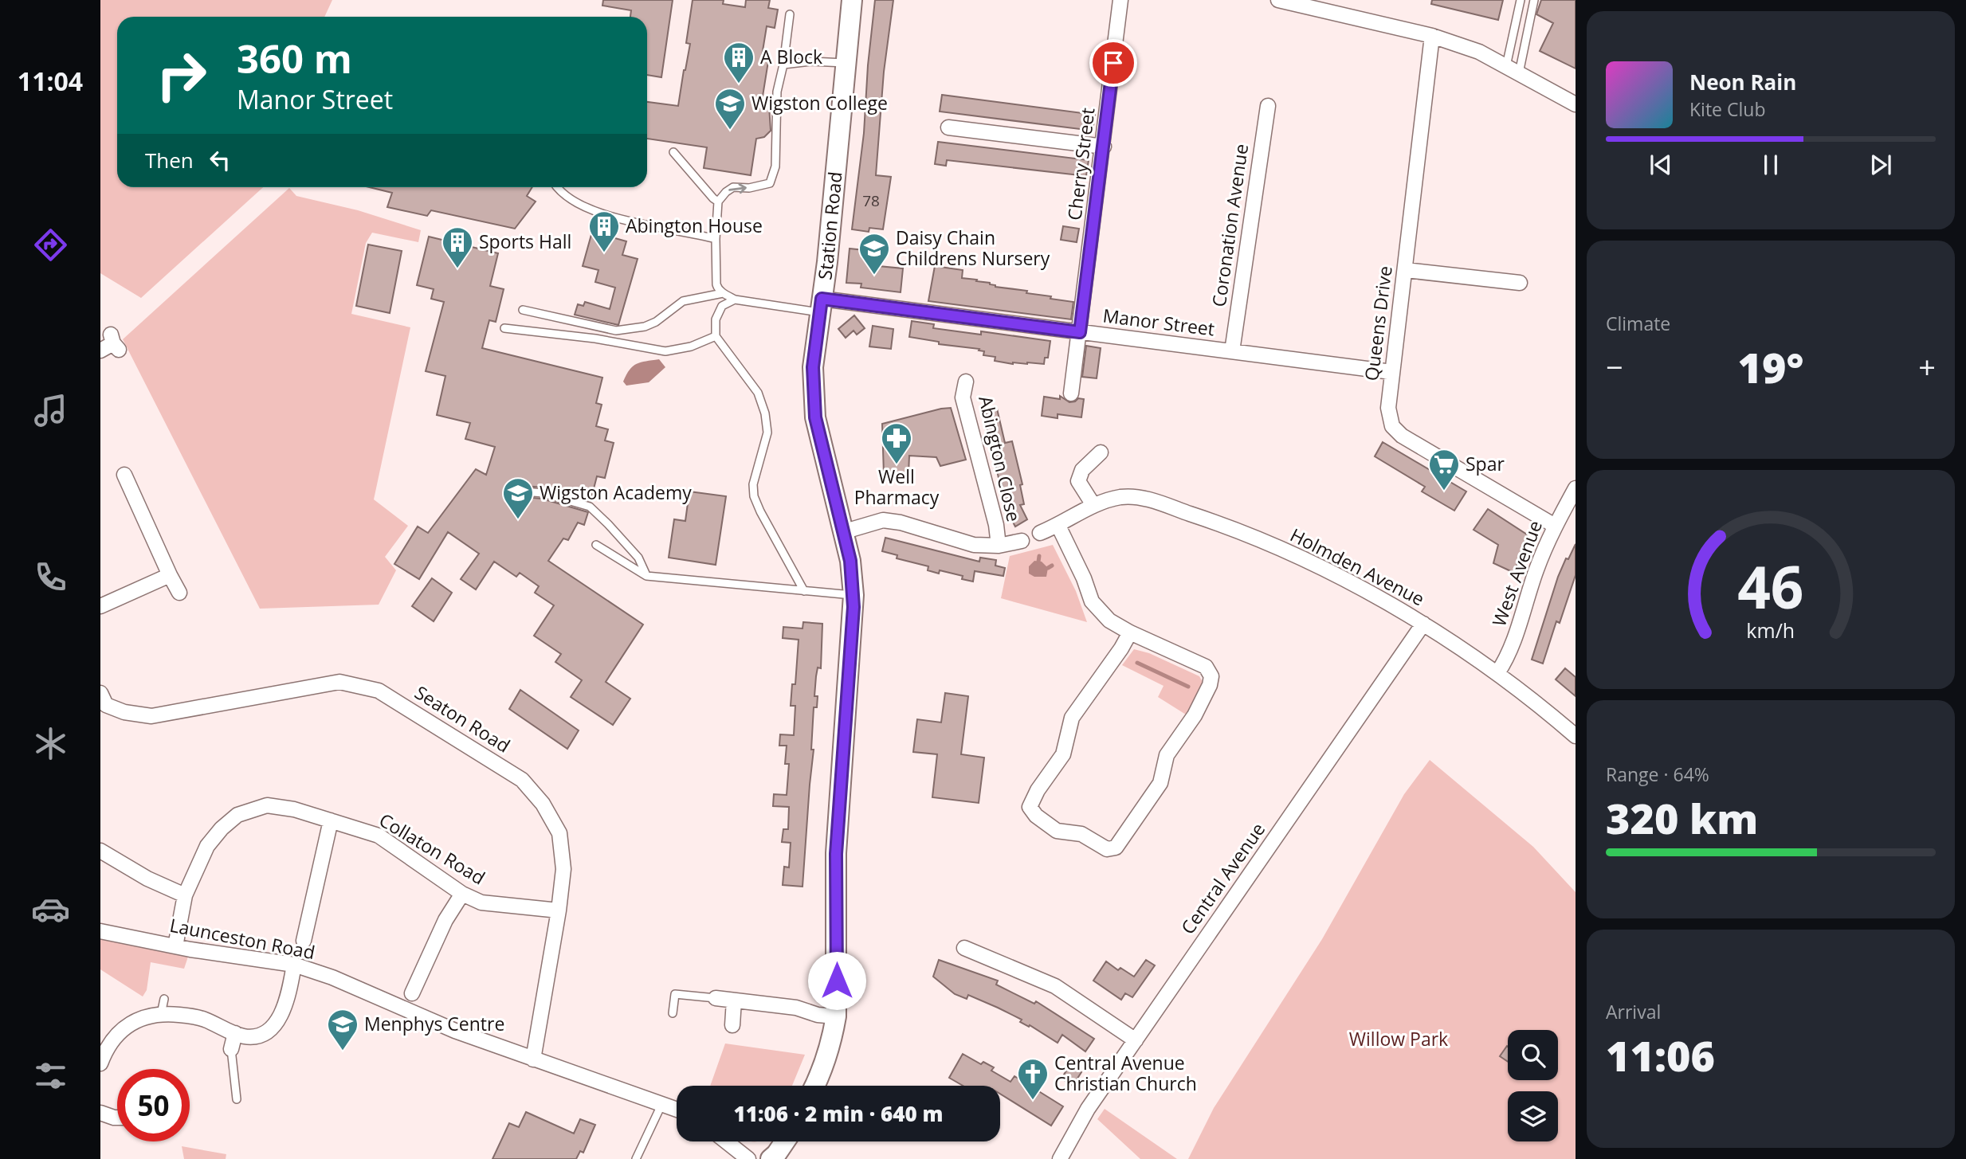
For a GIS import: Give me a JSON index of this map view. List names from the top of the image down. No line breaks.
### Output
{"streets":{"main road":["Station Road"],"street":["Cherry Street","Coronation Avenue","Manor Street","Queens Drive","Abington Close","Holmden Avenue","West Avenue","Seaton Road","Collaton Road","Central Avenue","Launceston Road"]},"crossings":[["Cherry Street","Manor Street"],["Coronation Avenue","Manor Street"],["Station Road","Manor Street"],["Station Road","Abington Close"],["Manor Street","Queens Drive"],["Queens Drive","West Avenue"],["Holmden Avenue","West Avenue"],["Holmden Avenue","Central Avenue"],["Seaton Road","Collaton Road"],["Seaton Road","Launceston Road"],["Collaton Road","Launceston Road"]],"parks":["Willow Park"],"places":{"building":["A Block","Abington House","Sports Hall"],"school or university":["Wigston College","Daisy Chain Childrens Nursery","Wigston Academy","Menphys Centre"],"pharmacy":["Well Pharmacy"],"supermarket":["Spar"],"church":["Central Avenue Christian Church"]},"house_numbers":["78"],"page":{"tabs":"11:04","turn":["360 m","Manor Street"],"song":["Neon Rain","Kite Club"],"then":"Then","tile":["Climate",["Range · 64%","320 km"],["Arrival","11:06"]],"heat":["−","19°","+"],"limit":"50","trip":"11:06 · 2 min · 640 m","gauge":["46","km/h"]}}
